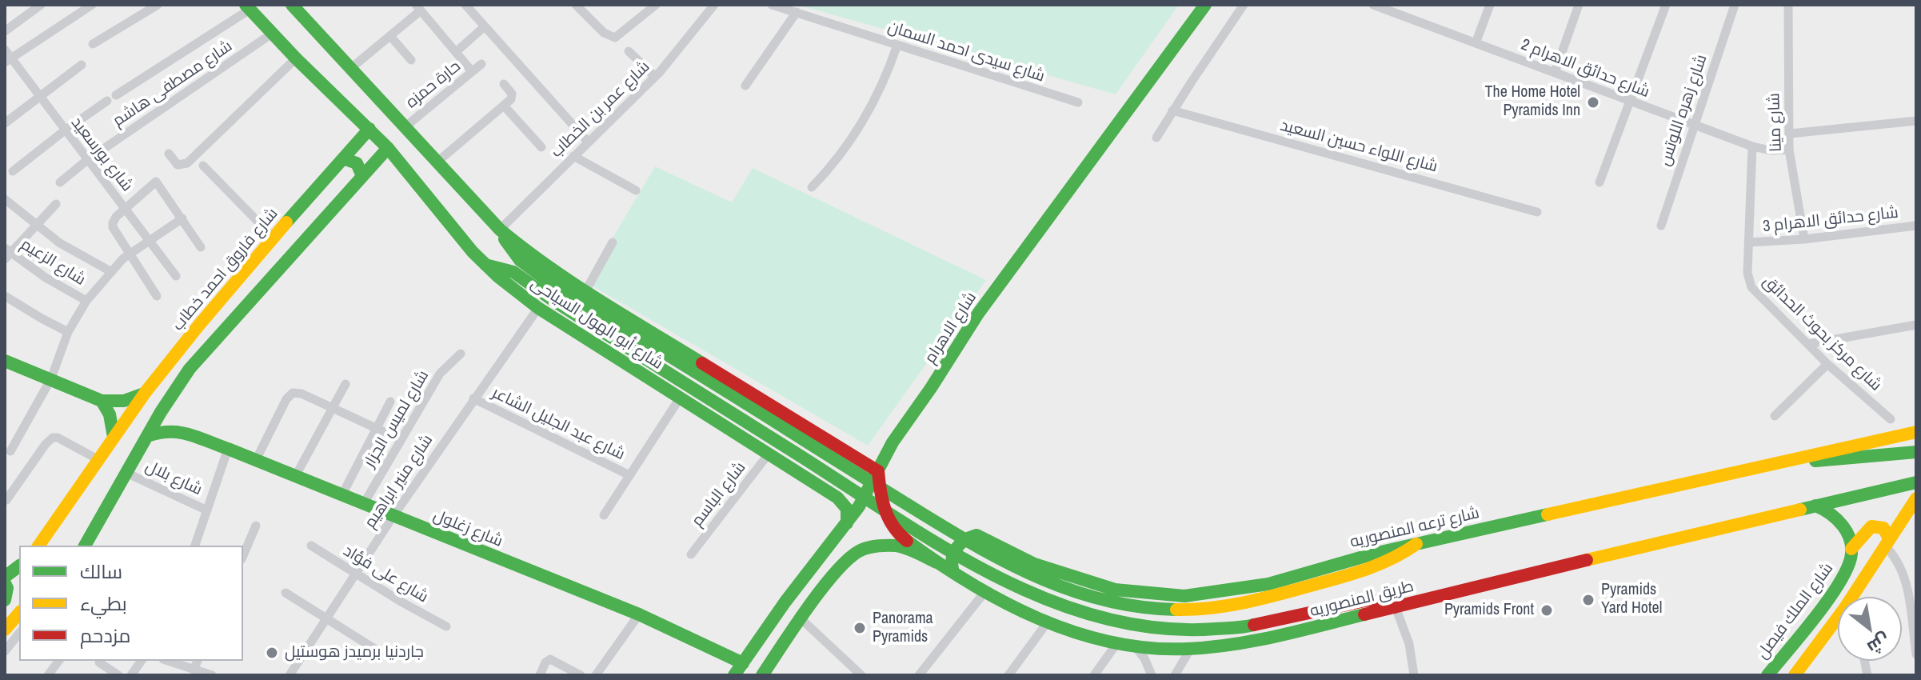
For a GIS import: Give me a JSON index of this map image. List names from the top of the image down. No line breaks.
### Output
{"streets":{"main road":["شارع فاروق احمد خطاب","شارع أبو الهول السياحى","شارع الاهرام","شارع ترعه المنصوريه","شارع زغلول","طريق المنصوريه","شارع الملك فيصل"],"street":["شارع سيدى احمد السمان","شارع حدائق الاهرام 2","شارع مصطفى هاشم","حارة حمزه","شارع عمر بن الخطاب","شارع زهره اللوتس","شارع مينا","شارع اللواء حسين السعيد","شارع بورسعيد","شارع حدائق الاهرام 3","شارع الزعيم","شارع مركز بحوث الحدائق","شارع لميس الجزار","شارع عبد الجليل الشاعر","شارع بلال","شارع منير ابراهيم","شارع الباسم","شارع على فؤاد"]},"crossings":[["شارع حدائق الاهرام 2","شارع زهره اللوتس"],["شارع حدائق الاهرام 2","شارع مينا"],["شارع حدائق الاهرام 2","شارع مركز بحوث الحدائق"],["شارع مصطفى هاشم","شارع بورسعيد"],["شارع مصطفى هاشم","شارع أبو الهول السياحى"],["حارة حمزه","شارع أبو الهول السياحى"],["شارع عمر بن الخطاب","شارع أبو الهول السياحى"],["شارع مينا","شارع حدائق الاهرام 3"],["شارع حدائق الاهرام 3","شارع مركز بحوث الحدائق"],["شارع فاروق احمد خطاب","شارع أبو الهول السياحى"],["شارع أبو الهول السياحى","شارع الاهرام"],["شارع أبو الهول السياحى","شارع منير ابراهيم"],["شارع أبو الهول السياحى","شارع الباسم"],["شارع أبو الهول السياحى","طريق المنصوريه"],["شارع الاهرام","شارع زغلول"],["شارع الاهرام","طريق المنصوريه"],["شارع لميس الجزار","شارع زغلول"],["شارع عبد الجليل الشاعر","شارع منير ابراهيم"],["شارع منير ابراهيم","شارع زغلول"],["شارع منير ابراهيم","شارع على فؤاد"],["شارع ترعه المنصوريه","طريق المنصوريه"]],"places":["The Home Hotel Pyramids Inn","Pyramids Yard Hotel","Pyramids Front","Panorama Pyramids","جاردنيا برميدز هوستيل"],"legend":["سالك","بطيء","مزدحم"],"north":"bottom right"}
